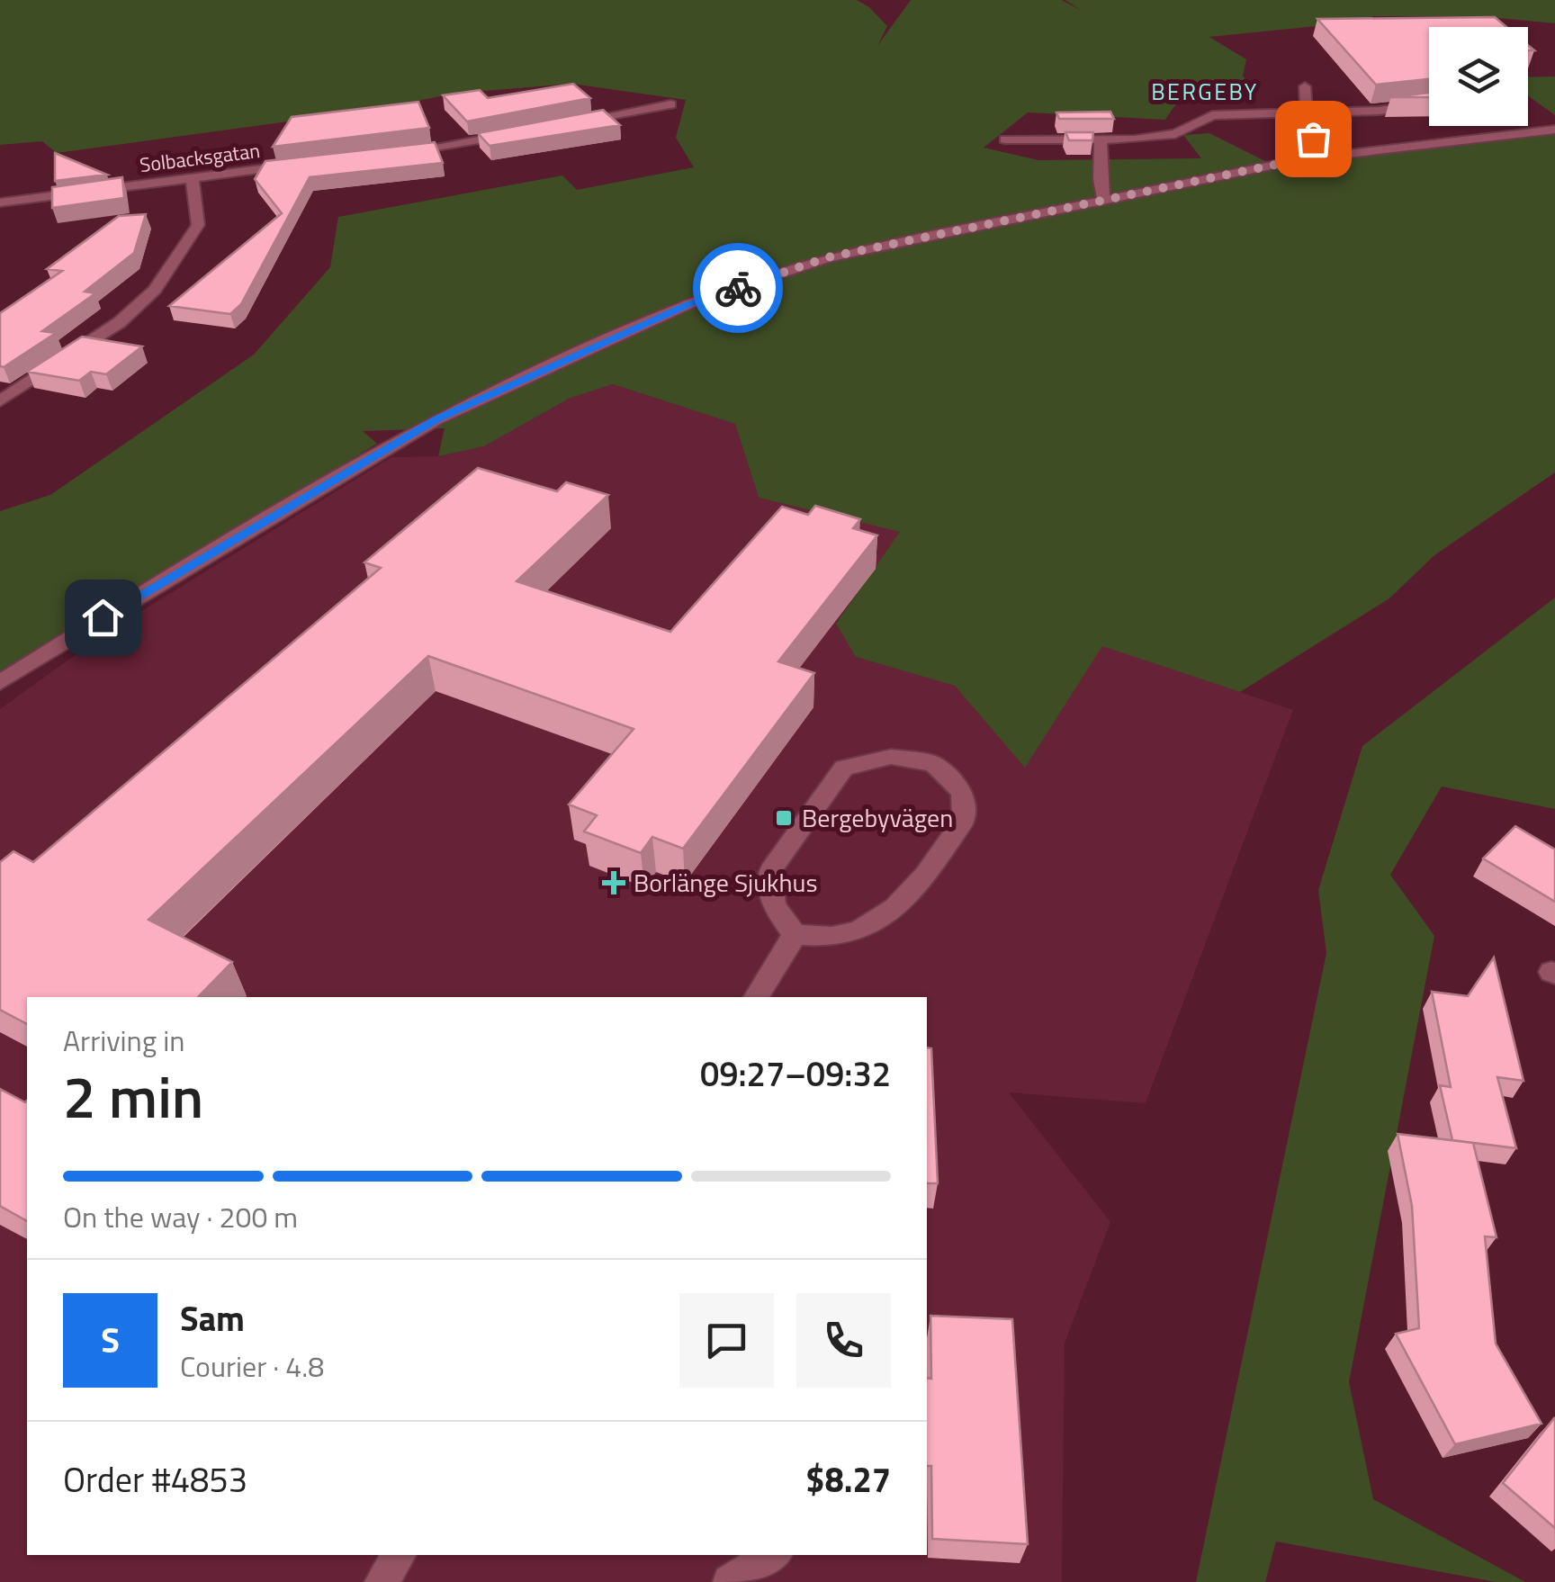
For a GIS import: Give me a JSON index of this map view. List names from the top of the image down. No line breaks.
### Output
{"streets":{"street":["Solbacksgatan"]},"districts":["BERGEBY"],"places":{"transit":["Bergebyvägen"],"health":["Borlänge Sjukhus"]},"page":{"heading":["2 min","Arriving in","09:27–09:32"],"panel":["Sam","Courier · 4.8","Order #4853","$8.27"],"bar":"On the way · 200 m","round":"S"}}
